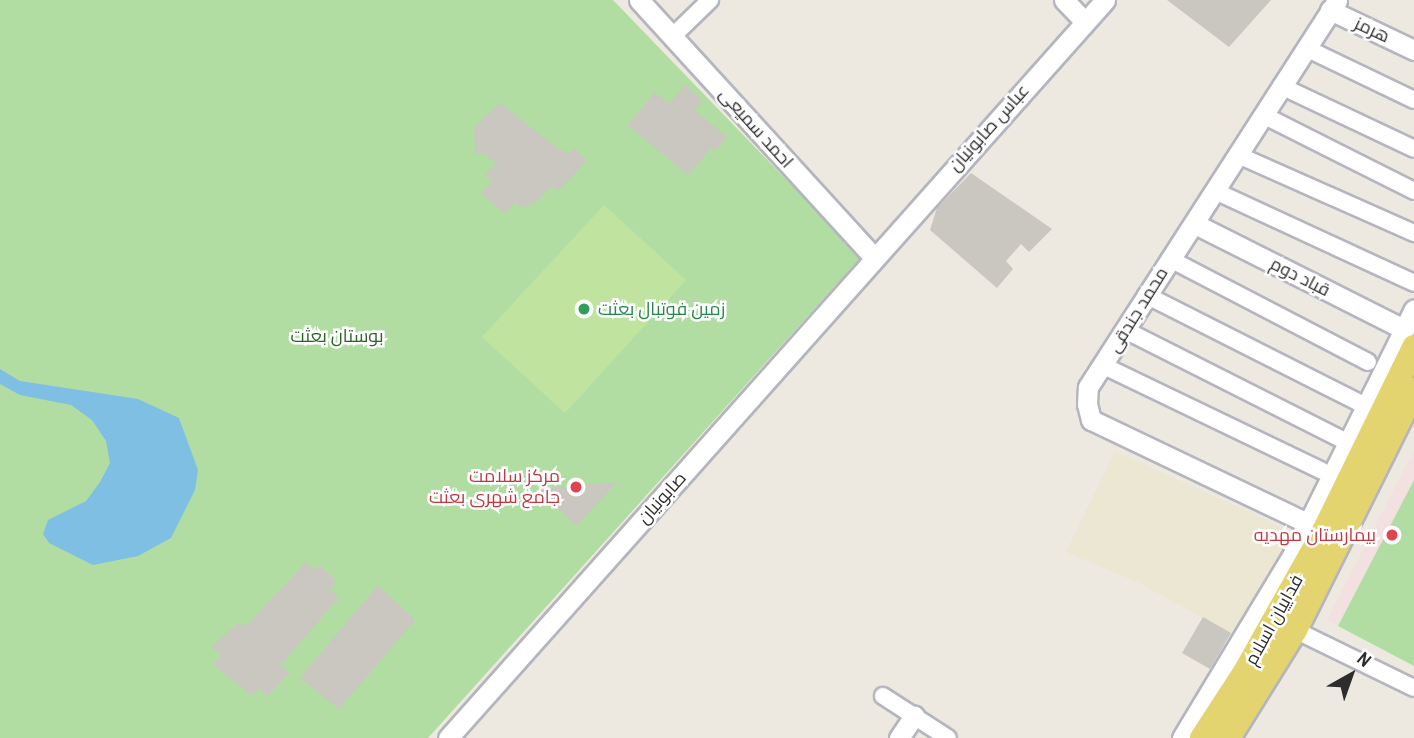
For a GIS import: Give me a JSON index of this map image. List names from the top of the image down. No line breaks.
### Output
{"streets":{"main road":["فداییان اسلام"],"street":["هرمز","احمد سمیعی","عباس صابونیان","قباد دوم","محمد جندقی","صابونیان"]},"crossings":[["هرمز","محمد جندقی"],["احمد سمیعی","عباس صابونیان"],["احمد سمیعی","صابونیان"],["عباس صابونیان","صابونیان"],["قباد دوم","محمد جندقی"],["قباد دوم","فداییان اسلام"],["محمد جندقی","فداییان اسلام"]],"parks":["بوستان بعثت"],"places":["زمین فوتبال بعثت","مرکز سلامت جامع شهری بعثت","بیمارستان مهدیه"],"north":"top right"}
